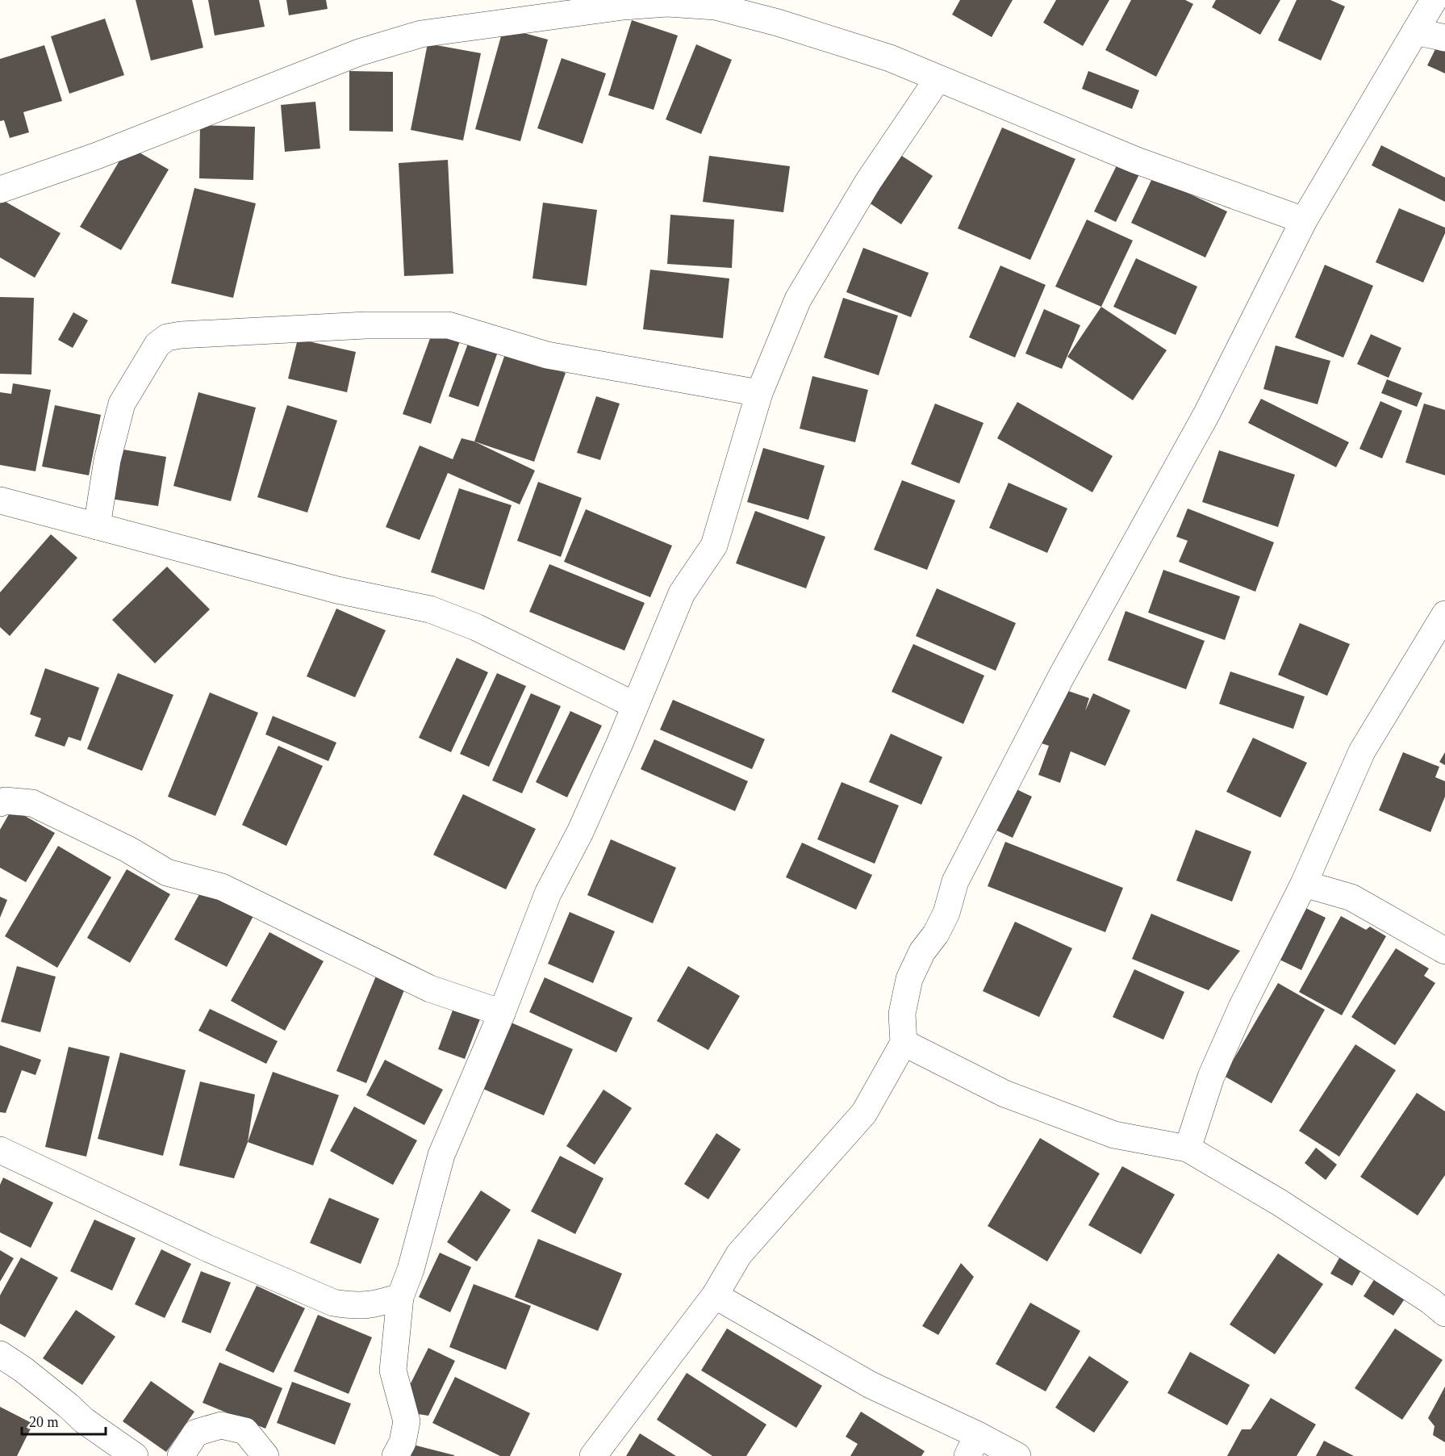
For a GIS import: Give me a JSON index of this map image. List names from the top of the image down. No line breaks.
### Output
{"scale_bar":"20 m"}
